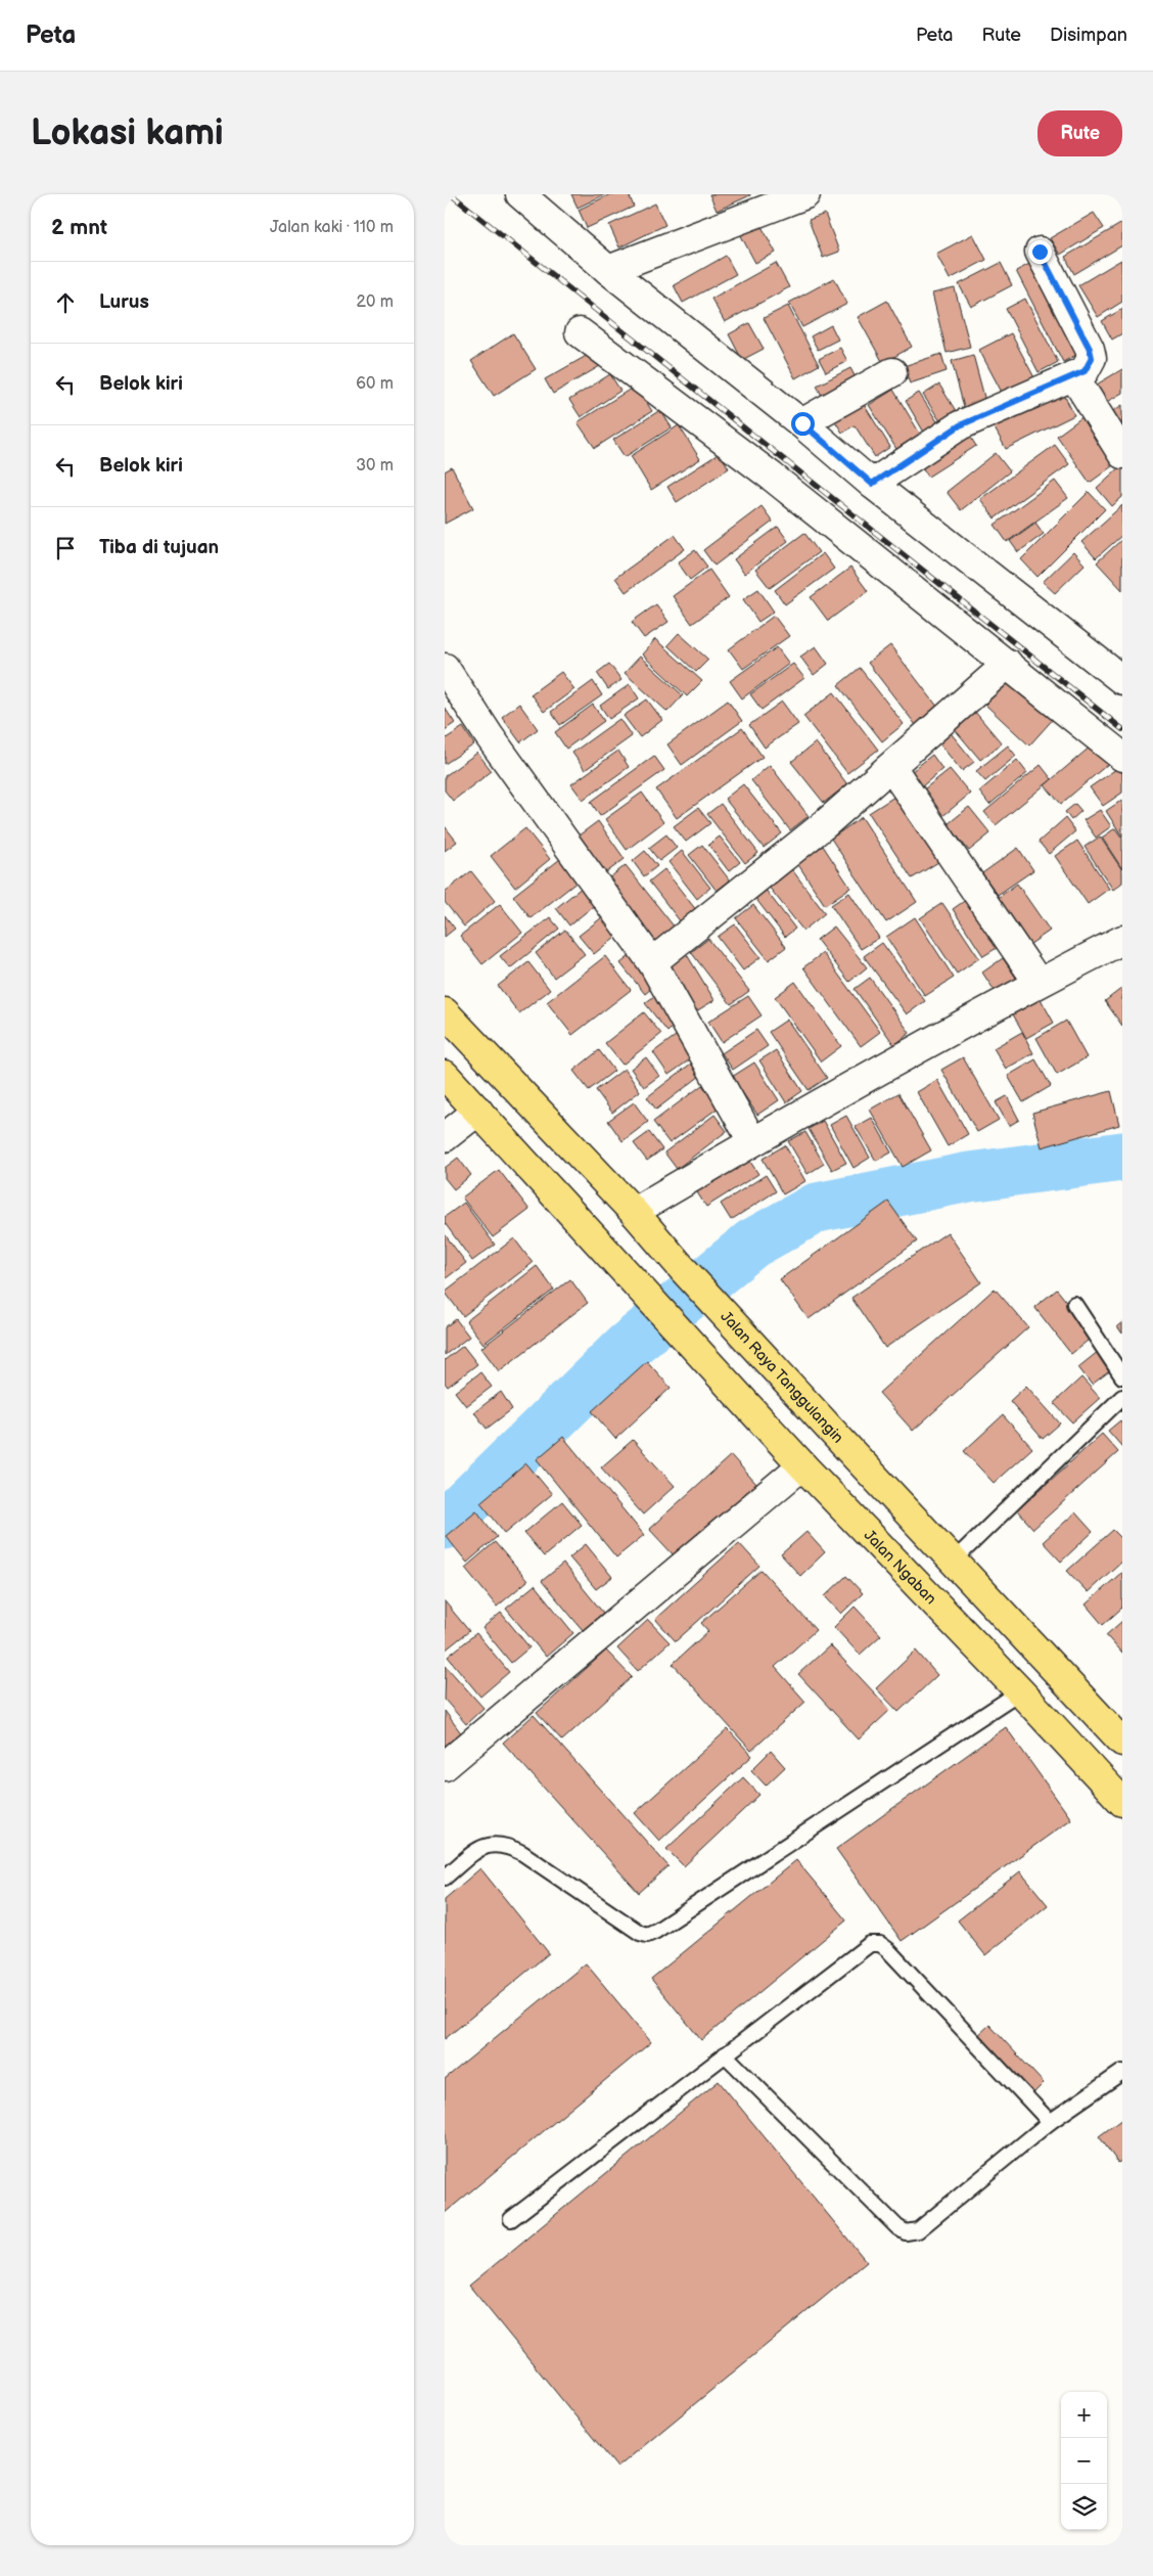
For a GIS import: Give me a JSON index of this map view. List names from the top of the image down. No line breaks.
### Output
{"streets":{"highway":["Jalan Raya Tanggulangin","Jalan Ngaban"]},"page":{"header":"Peta","nav":["Peta","Rute","Disimpan"],"buttons":"Rute","title":"Lokasi kami","heading":["2 mnt","Jalan kaki · 110 m"],"list":[["Lurus","20 m"],["Belok kiri","60 m"],["Belok kiri","30 m"],"Tiba di tujuan"],"map_buttons":["+","−"]}}
